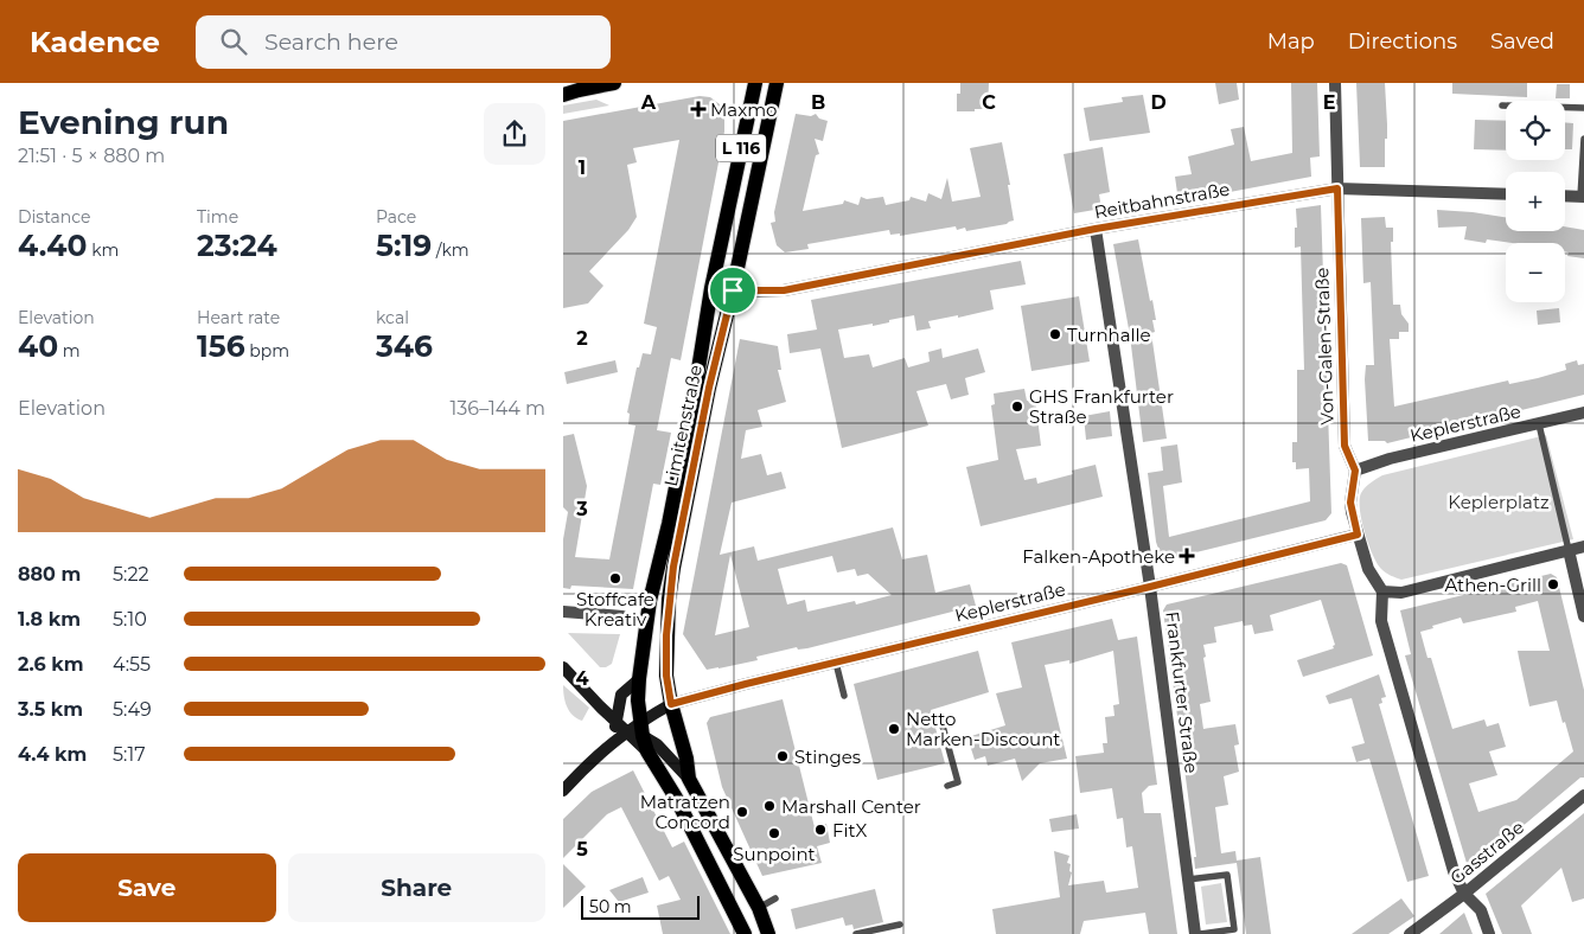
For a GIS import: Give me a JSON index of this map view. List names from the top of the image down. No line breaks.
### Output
{"streets":{"main road":["L 116","Limitenstraße"],"street":["Reitbahnstraße","Von-Galen-Straße","Keplerstraße","Frankfurter Straße","Gasstraße"]},"crossings":[["Reitbahnstraße","Von-Galen-Straße"],["Reitbahnstraße","Limitenstraße"],["Reitbahnstraße","Frankfurter Straße"],["Von-Galen-Straße","Keplerstraße"],["Keplerstraße","Limitenstraße"],["Keplerstraße","Frankfurter Straße"]],"parks":["Keplerplatz"],"places":{"health":["Maxmo","Falken-Apotheke"],"other":["Turnhalle","GHS Frankfurter Straße","Stoffcafe Kreativ","Athen-Grill","Netto Marken-Discount","Stinges","Marshall Center","Matratzen Concord","FitX","Sunpoint"]},"scale_bar":"50 m","page":{"header":"Kadence","search":"Search here","nav":["Map","Directions","Saved"],"heading":["Evening run","21:51 · 5 × 880 m"],"map_buttons":["+","−"],"stats":[["Distance","4.40 km"],["Time","23:24"],["Pace","5:19 /km"],["Elevation","40 m"],["Heart rate","156 bpm"],["kcal","346"]],"chart":["Elevation","136–144 m"],"list":[{"name":"880 m","note":"5:22"},{"name":"1.8 km","note":"5:10"},{"name":"2.6 km","note":"4:55"},{"name":"3.5 km","note":"5:49"},{"name":"4.4 km","note":"5:17"}],"buttons":["Save","Share"],"scale":"50 m"},"grid":{"columns":["A","B","C","D","E"],"rows":["1","2","3","4","5"]}}
